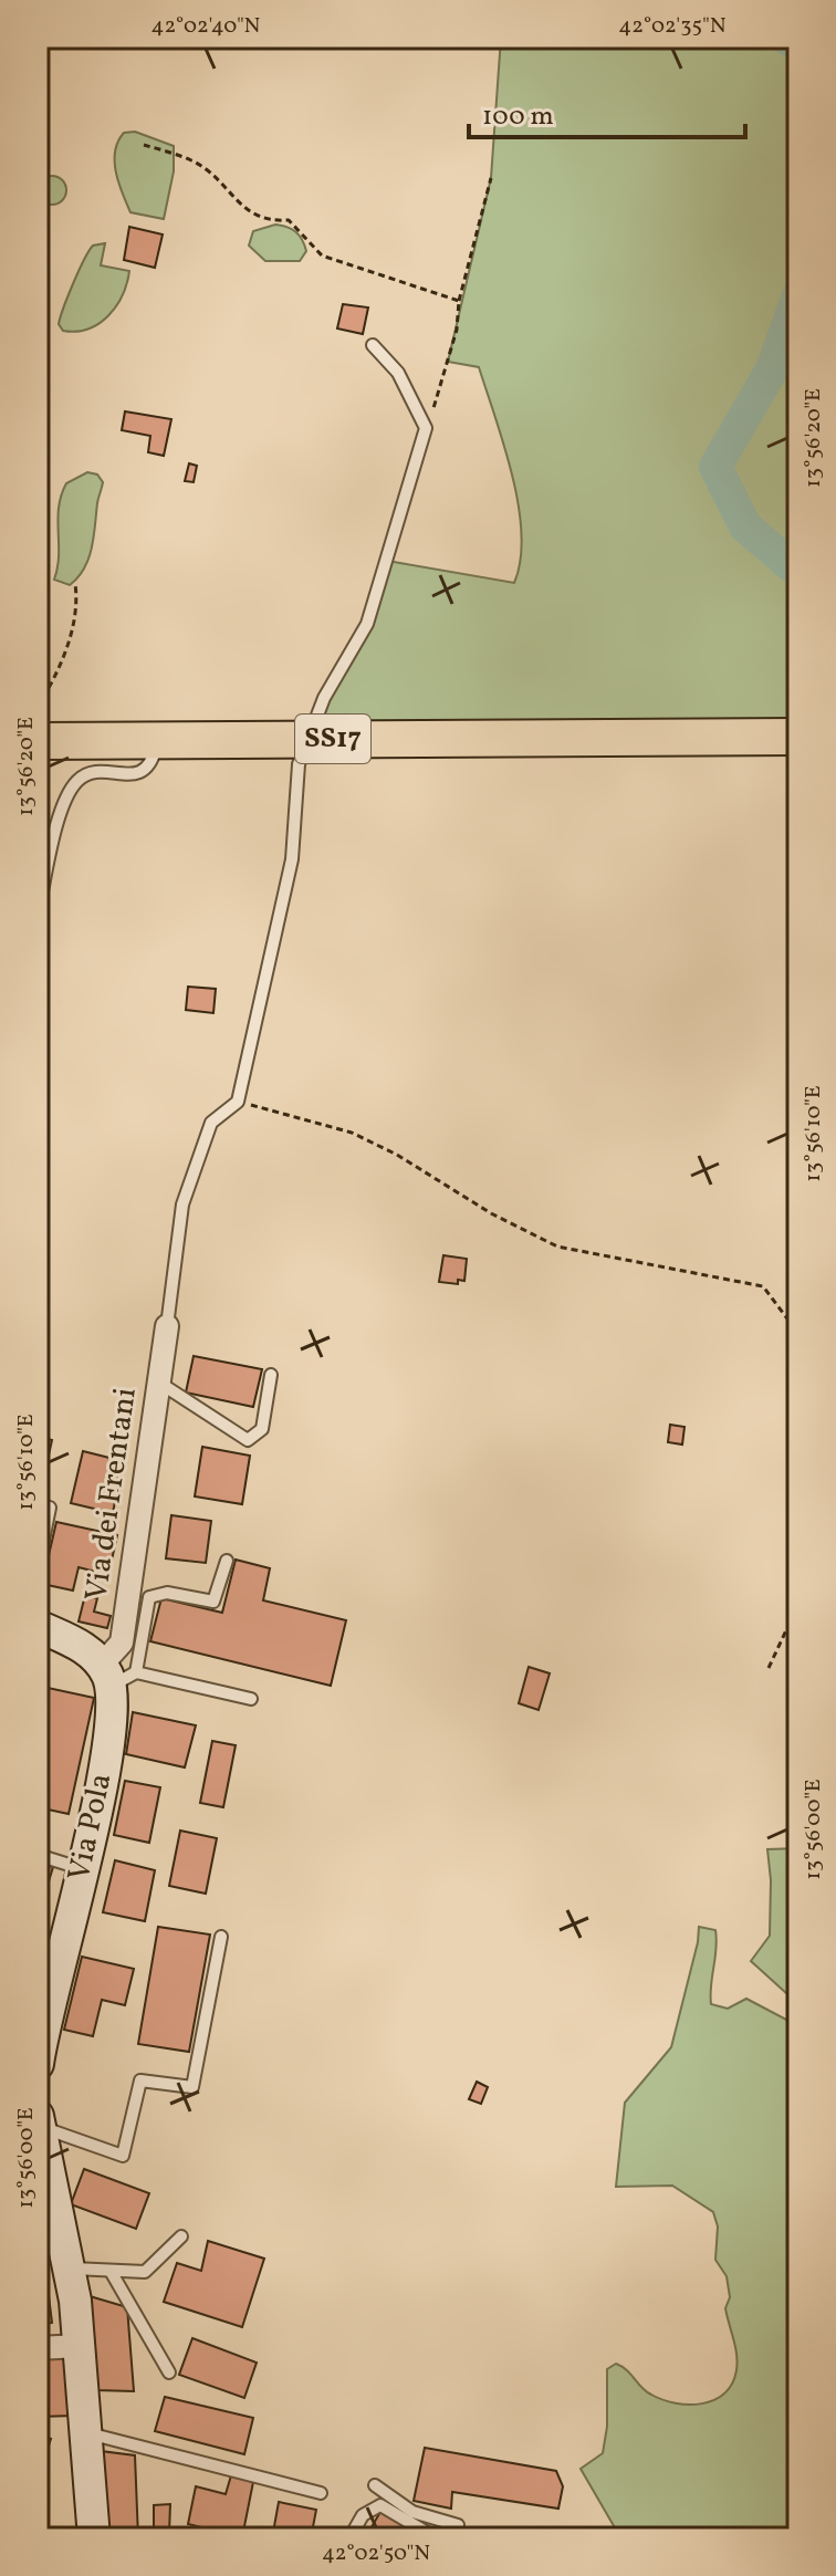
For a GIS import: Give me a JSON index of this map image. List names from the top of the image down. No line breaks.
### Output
{"streets":{"main road":["SS17"],"street":["Via dei Frentani","Via Pola"]},"crossings":[["Via dei Frentani","Via Pola"]],"scale_bar":"100 m","coordinates":["42°02'40\"N","42°02'35\"N","13°56'20\"E","13°56'10\"E","13°56'00\"E","42°02'50\"N"]}
